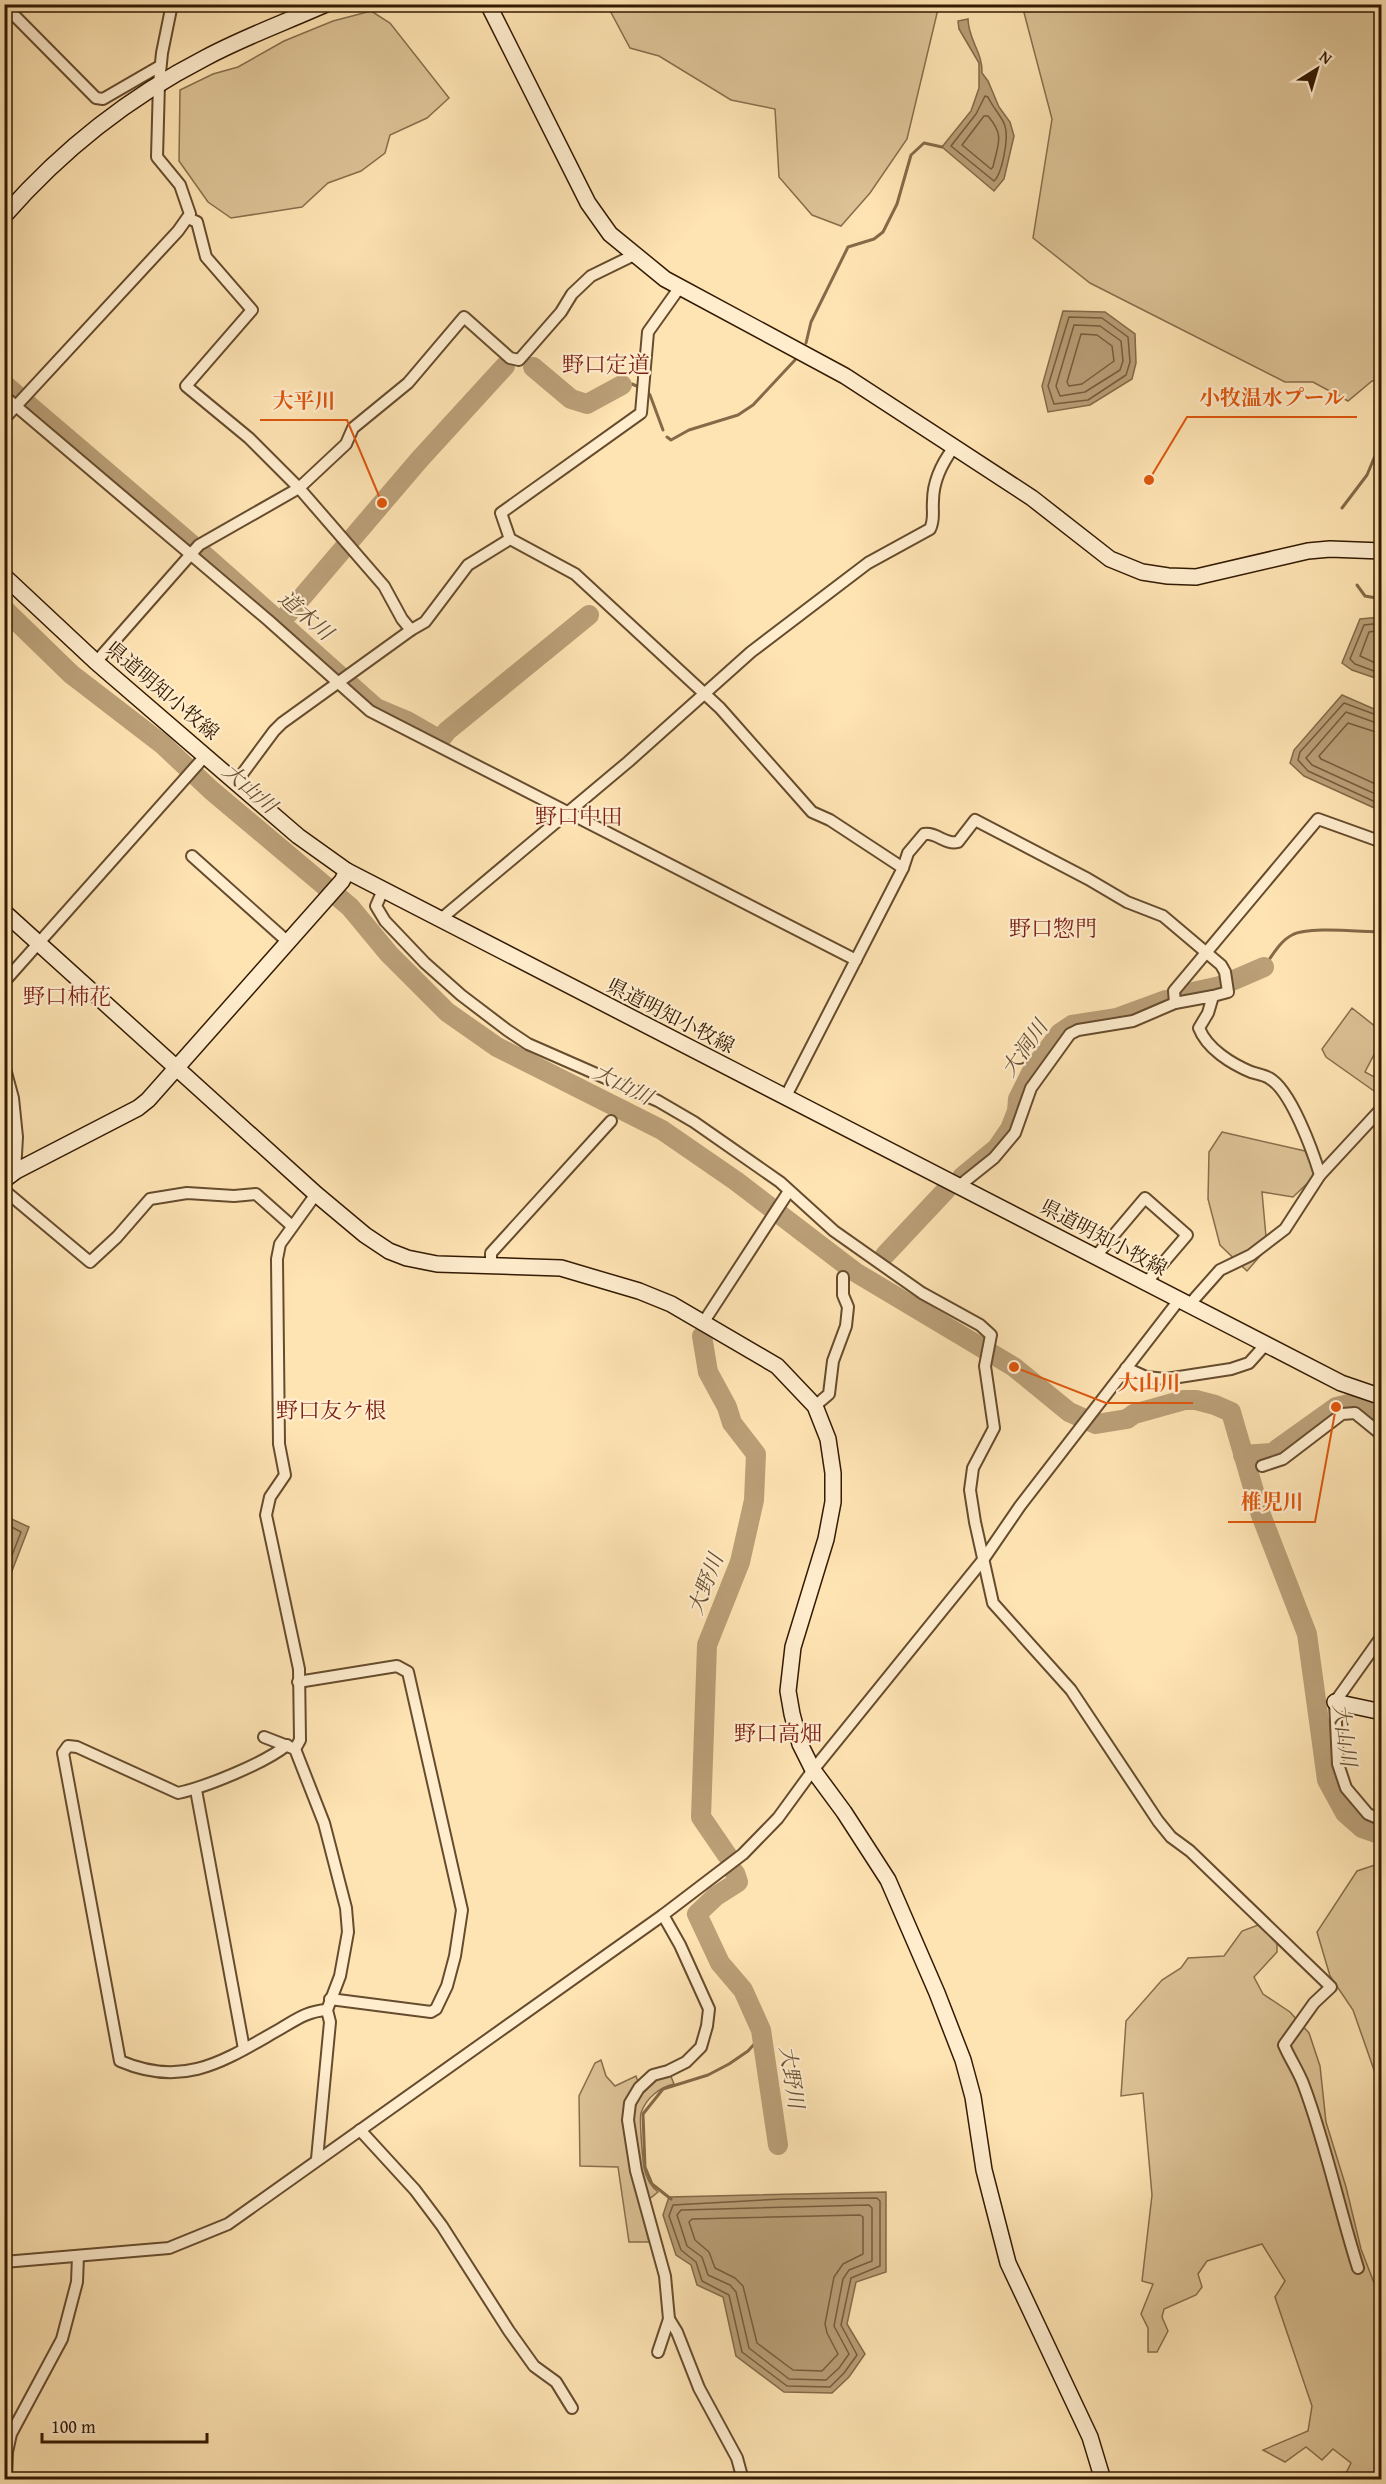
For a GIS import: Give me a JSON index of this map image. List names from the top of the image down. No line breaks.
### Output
{"streets":{"street":["県道明知小牧線"]},"districts":["野口定道","野口中田","野口惣門","野口柿花","野口友ケ根","野口高畑"],"water":["道木川","大山川","大洞川","大野川"],"places":["小牧温水プール","大平川","大山川","椎児川"],"scale_bar":"100 m","north":"top right"}
